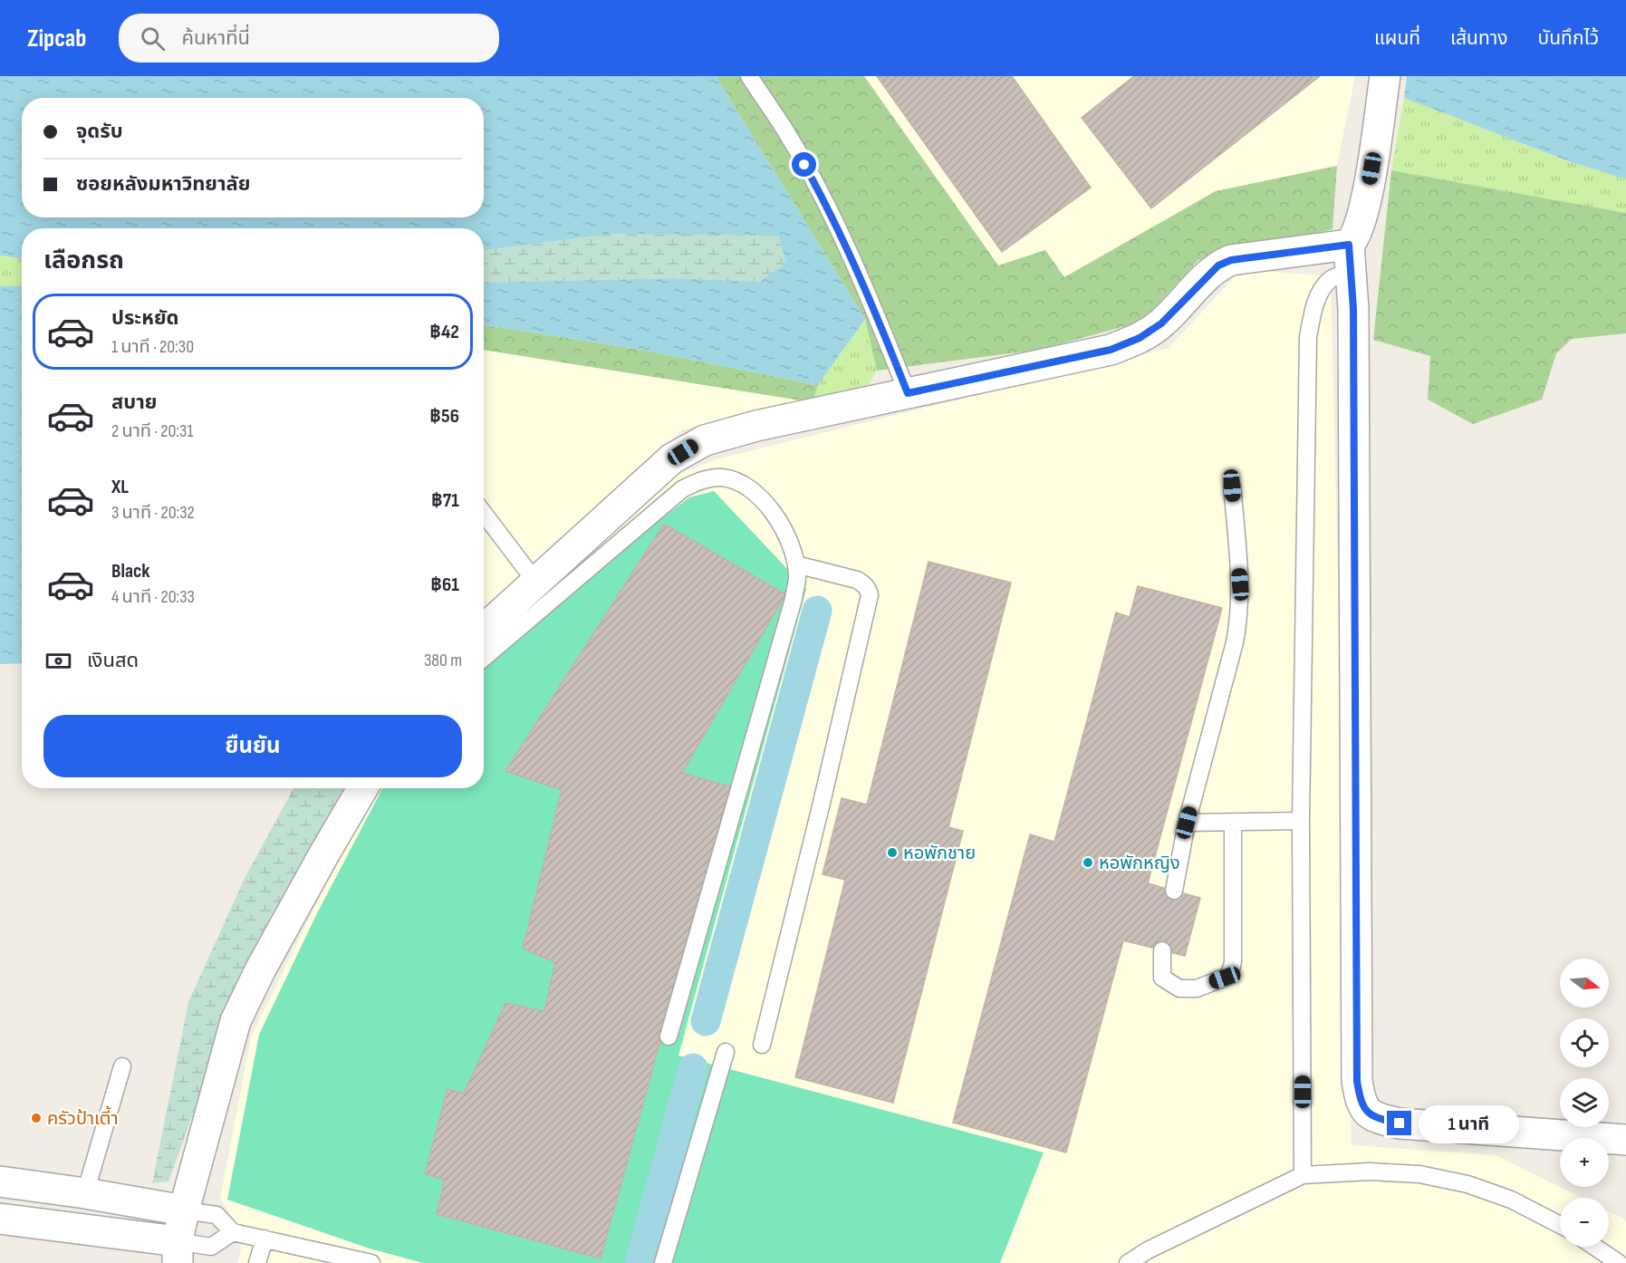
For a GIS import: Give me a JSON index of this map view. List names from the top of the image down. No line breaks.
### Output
{"places":["หอพักชาย","หอพักหญิง","ครัวป้าเตี้า"],"north":"right","page":{"header":"Zipcab","search":"ค้นหาที่นี่","nav":["แผนที่","เส้นทาง","บันทึกไว้"],"banner":["จุดรับ","ซอยหลังมหาวิทยาลัย"],"heading":"เลือกรถ","list":[{"name":"ประหยัด","note":"1 นาที · 20:30","value":"฿42"},{"name":"สบาย","note":"2 นาที · 20:31","value":"฿56"},{"name":"XL","note":"3 นาที · 20:32","value":"฿71"},{"name":"Black","note":"4 นาที · 20:33","value":"฿61"}],"pay":["เงินสด","380 m"],"buttons":"ยืนยัน","map_buttons":["+","−"],"bubble":"1 นาที"}}
